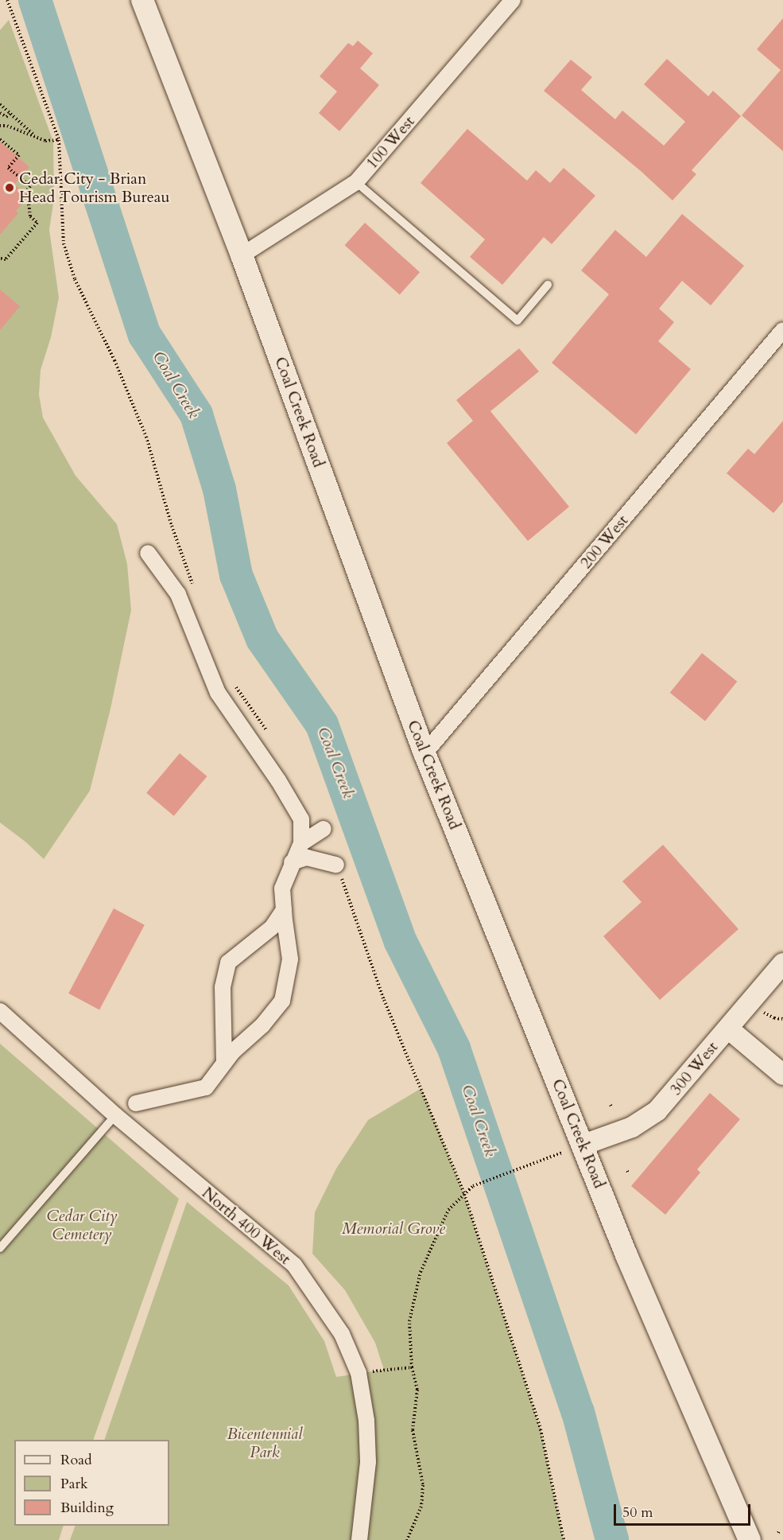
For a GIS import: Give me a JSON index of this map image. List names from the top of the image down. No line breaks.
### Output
{"streets":{"main road":["Coal Creek Road"],"street":["100 West","200 West","300 West","North 400 West"]},"crossings":[["100 West","Coal Creek Road"],["Coal Creek Road","200 West"],["Coal Creek Road","300 West"]],"water":["Coal Creek"],"parks":["Cedar City Cemetery","Memorial Grove","Bicentennial Park"],"places":["Cedar City - Brian Head Tourism Bureau"],"legend":["Road","Park","Building"],"scale_bar":"50 m"}
